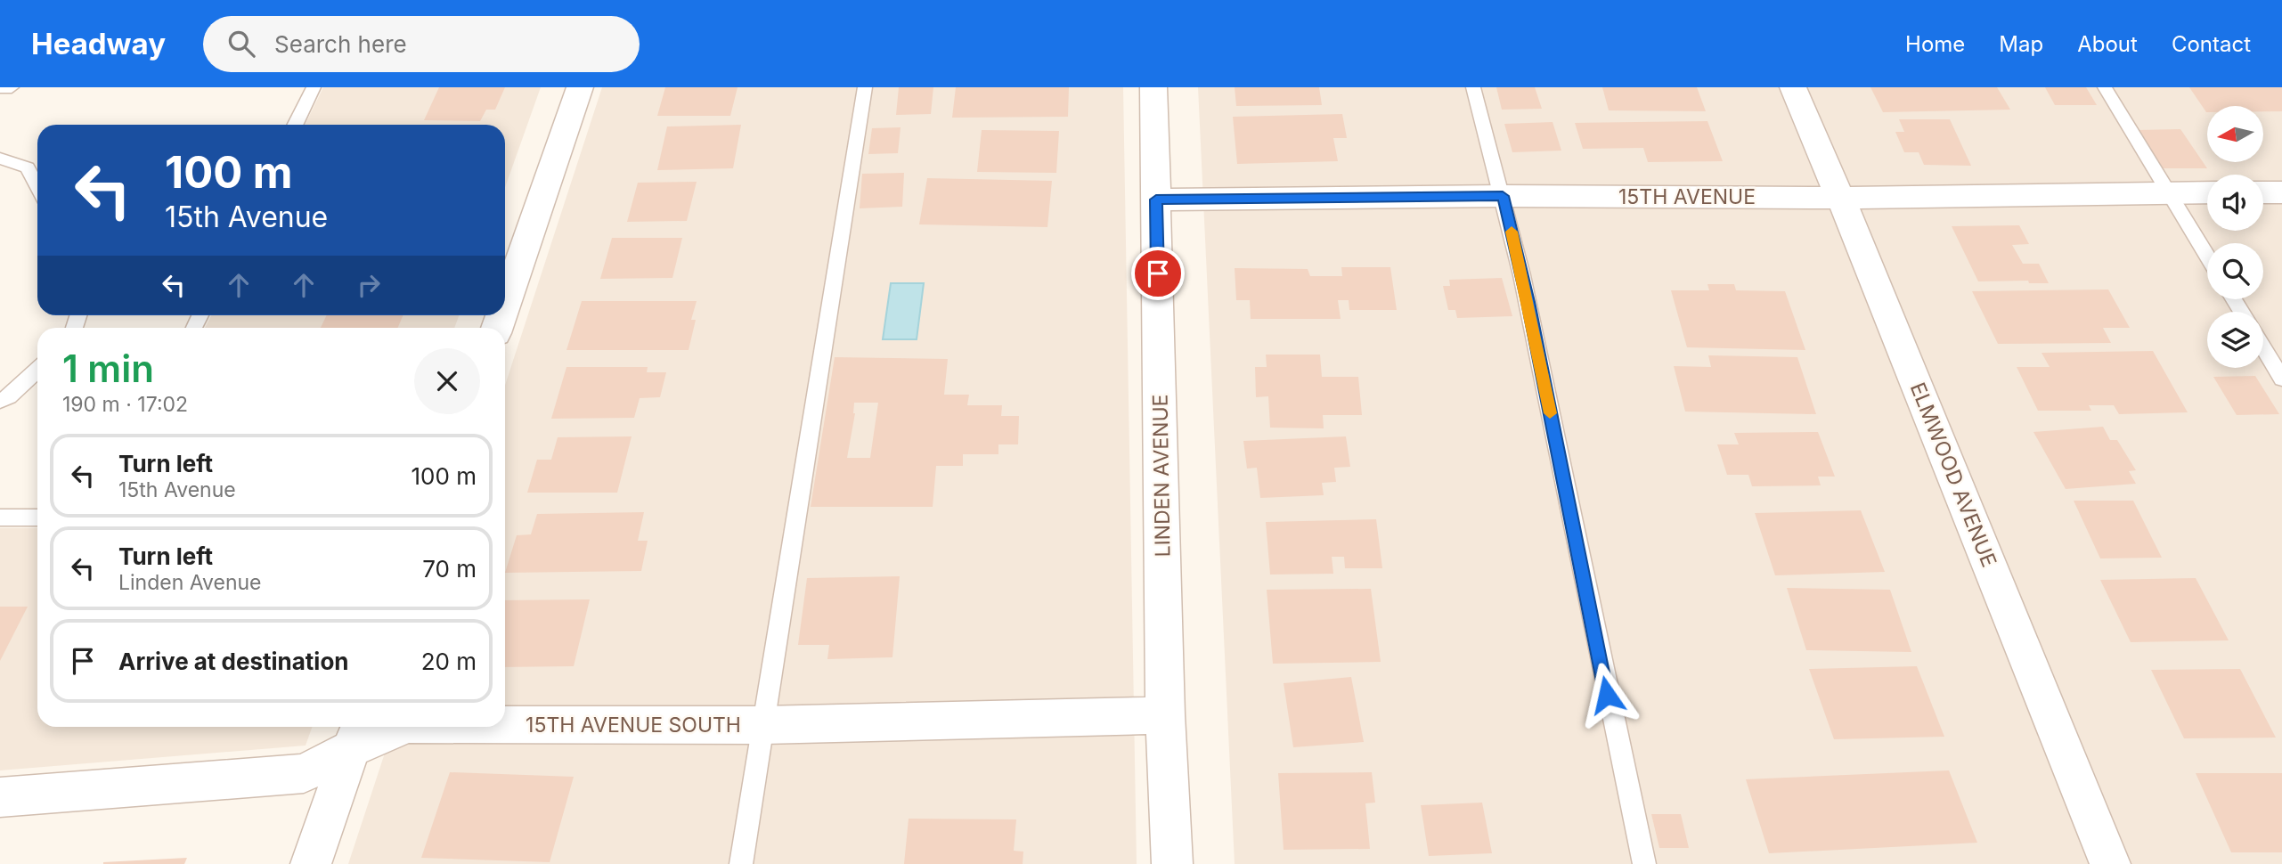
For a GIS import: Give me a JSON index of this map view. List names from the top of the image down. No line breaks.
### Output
{"streets":{"street":["15TH AVENUE","ELMWOOD AVENUE","LINDEN AVENUE","15TH AVENUE SOUTH"]},"crossings":[["15TH AVENUE","ELMWOOD AVENUE"],["15TH AVENUE","LINDEN AVENUE"],["LINDEN AVENUE","15TH AVENUE SOUTH"]],"north":"left","page":{"header":"Headway","search":"Search here","nav":["Home","Map","About","Contact"],"turn":["100 m","15th Avenue"],"heading":["1 min","190 m · 17:02"],"list":[{"name":"Turn left","note":"15th Avenue","value":"100 m"},{"name":"Turn left","note":"Linden Avenue","value":"70 m"},{"name":"Arrive at destination","value":"20 m"}]}}
